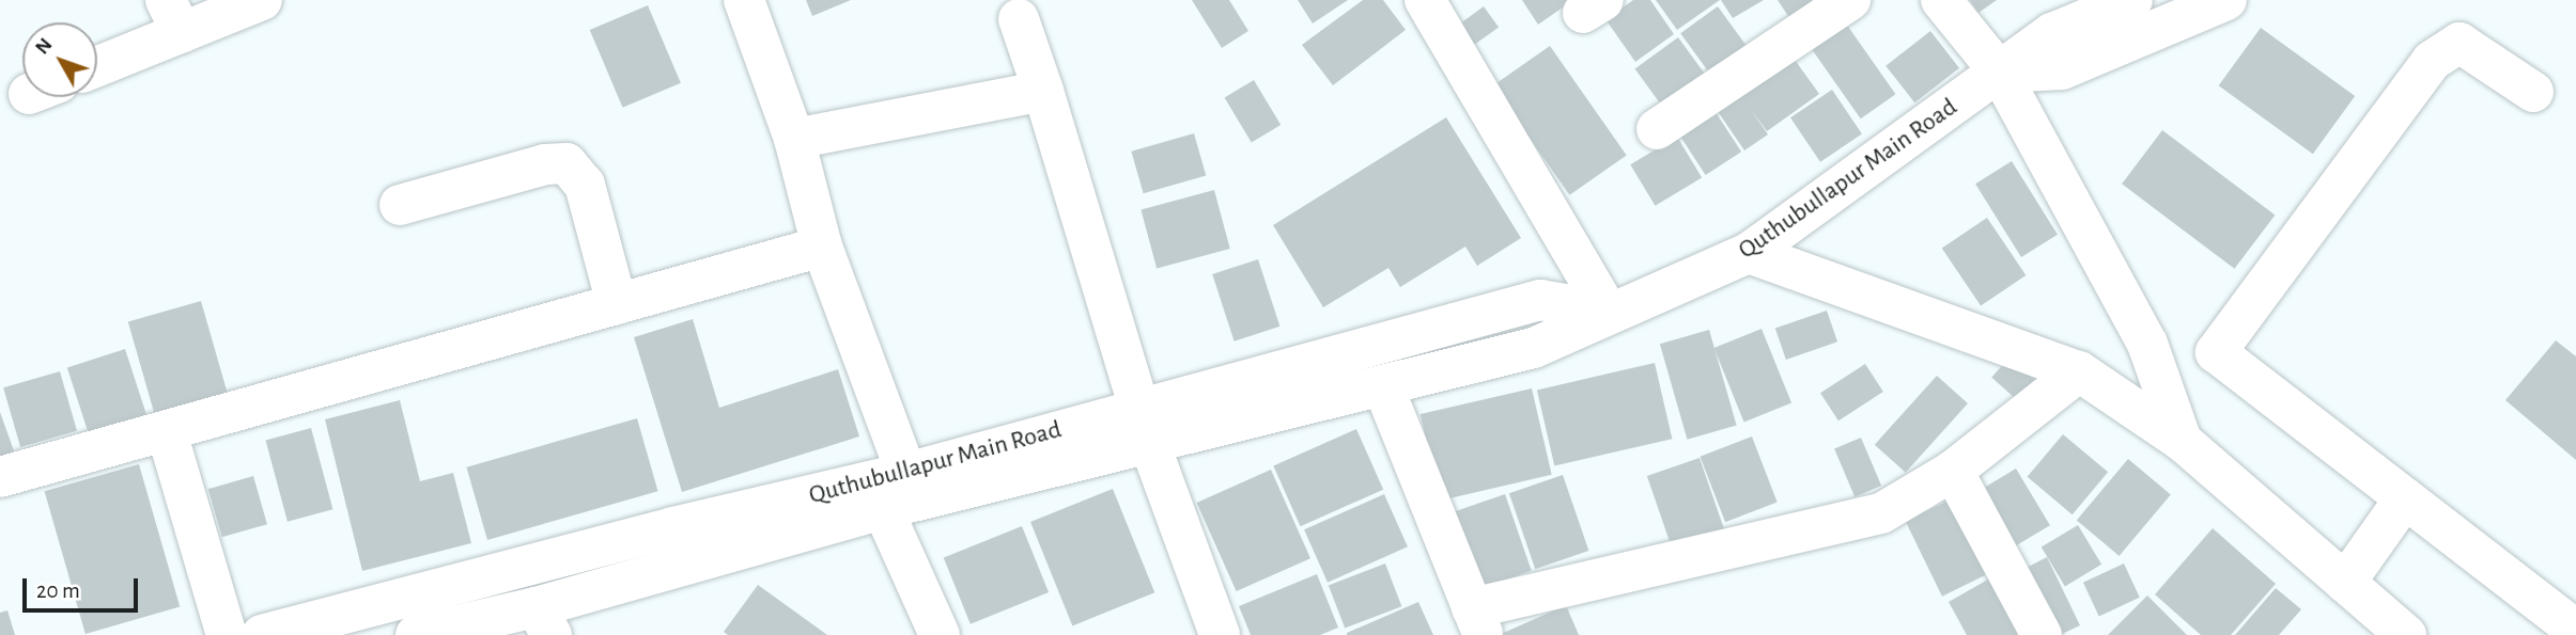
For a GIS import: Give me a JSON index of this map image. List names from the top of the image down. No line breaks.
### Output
{"streets":{"street":["Quthubullapur Main Road"]},"scale_bar":"20 m","north":"top left"}
